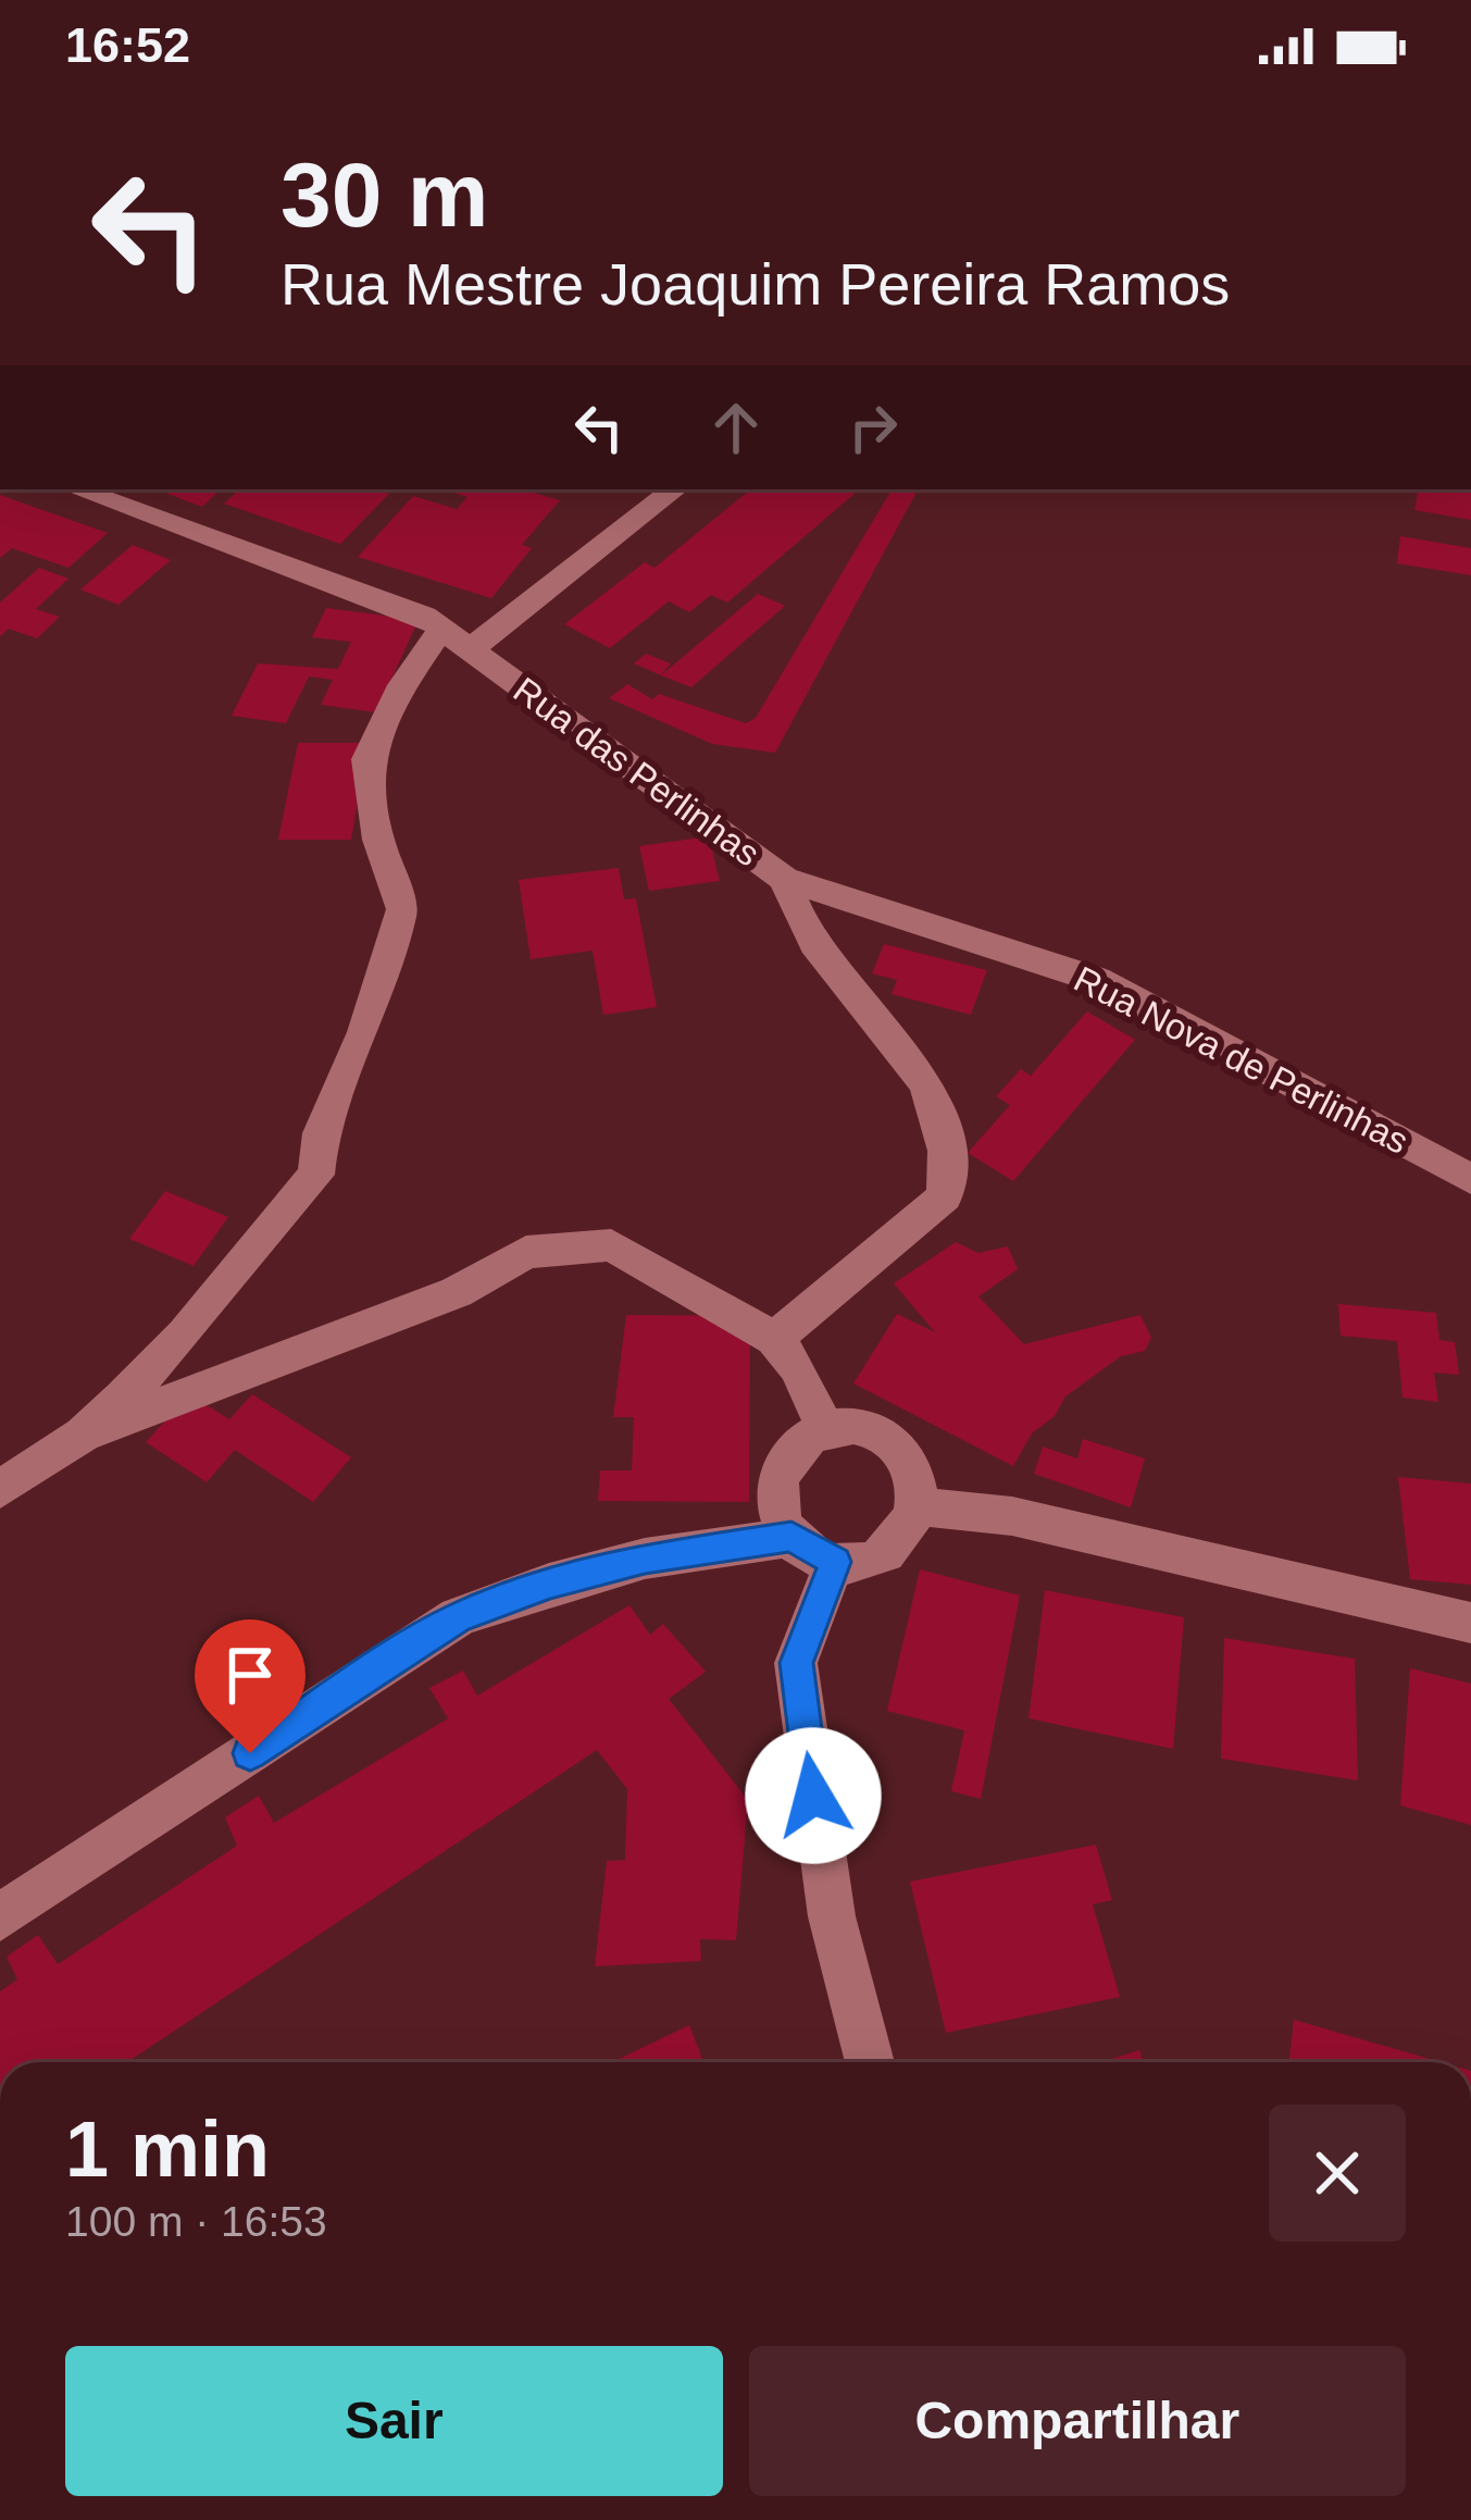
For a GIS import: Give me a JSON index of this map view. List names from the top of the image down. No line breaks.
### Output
{"streets":{"street":["Rua das Perlinhas","Rua Nova de Perlinhas"]},"crossings":[["Rua das Perlinhas","Rua Nova de Perlinhas"]],"page":{"status":"16:52","turn":["30 m","Rua Mestre Joaquim Pereira Ramos"],"heading":["1 min","100 m · 16:53"],"buttons":["Sair","Compartilhar"]}}
